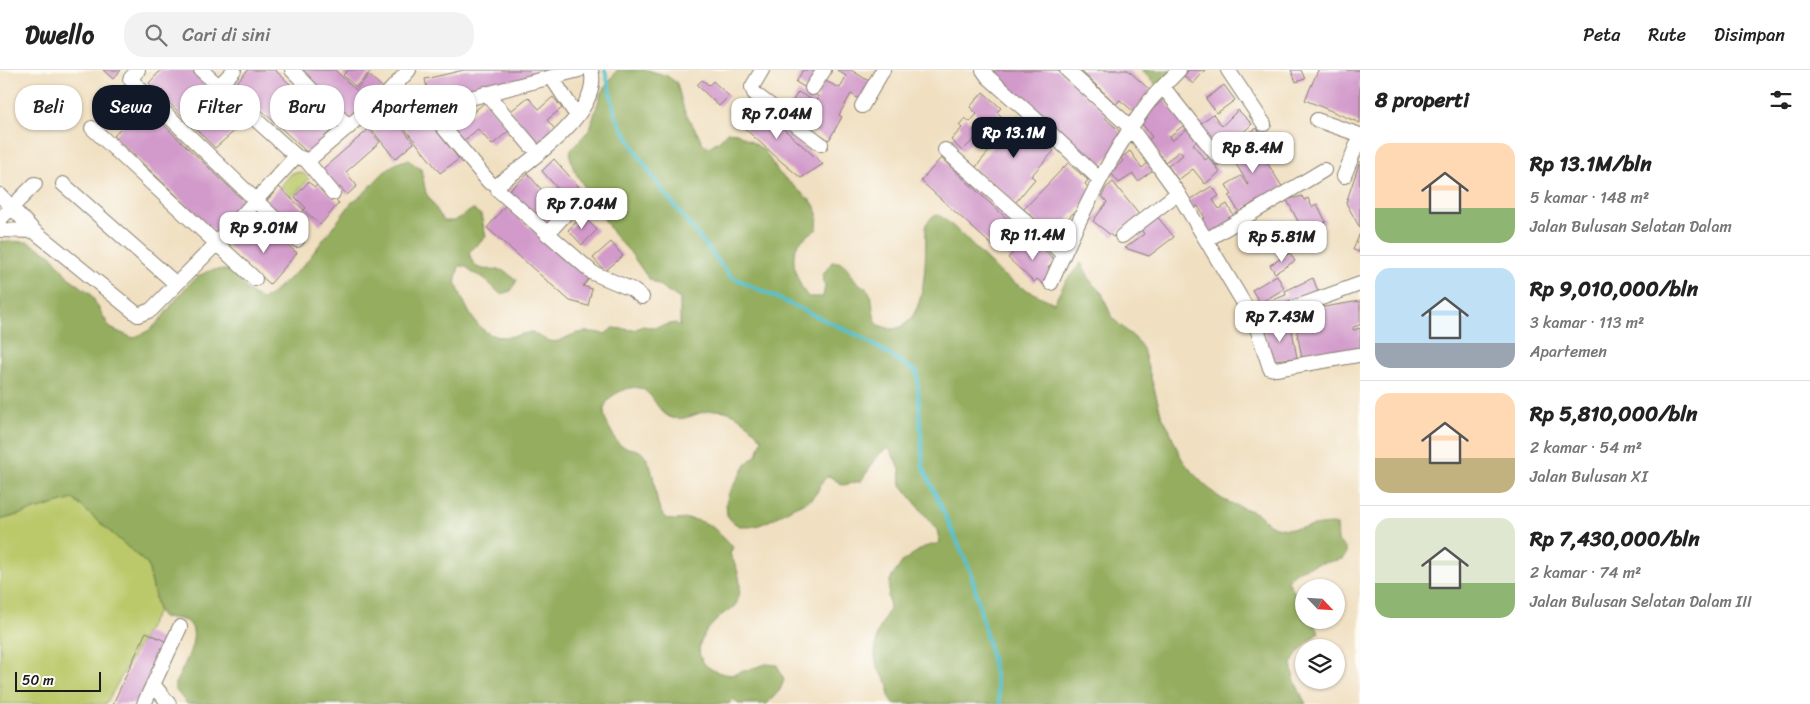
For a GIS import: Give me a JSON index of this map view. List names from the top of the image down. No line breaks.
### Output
{"scale_bar":"50 m","north":"bottom right","page":{"header":"Dwello","search":"Cari di sini","nav":["Peta","Rute","Disimpan"],"heading":"8 properti","chip":["Beli","Sewa","Filter","Baru","Apartemen"],"price":["Rp 7.04M","Rp 13.1M","Rp 8.4M","Rp 7.04M","Rp 9.01M","Rp 11.4M","Rp 5.81M","Rp 7.43M"],"list":[{"name":"Rp 13.1M/bln","note":"5 kamar · 148 m² · Jalan Bulusan Selatan Dalam"},{"name":"Rp 9,010,000/bln","note":"3 kamar · 113 m² · Apartemen"},{"name":"Rp 5,810,000/bln","note":"2 kamar · 54 m² · Jalan Bulusan XI"},{"name":"Rp 7,430,000/bln","note":"2 kamar · 74 m² · Jalan Bulusan Selatan Dalam III"}],"scale":"50 m"}}
